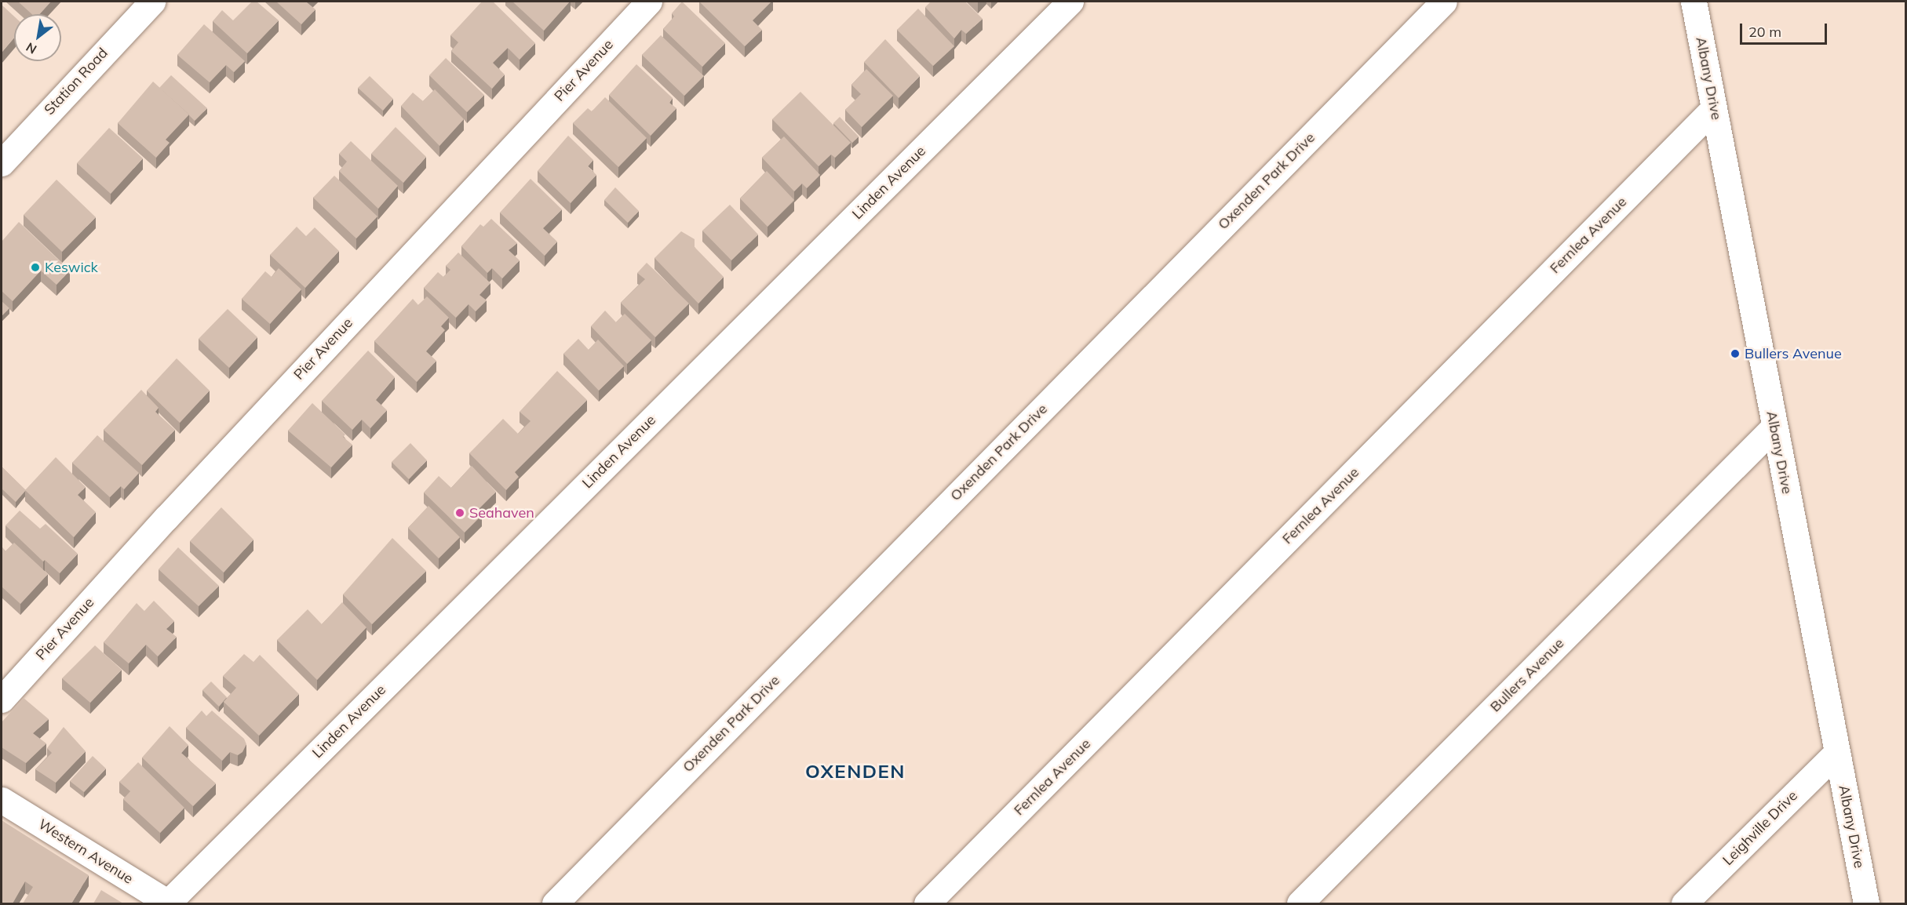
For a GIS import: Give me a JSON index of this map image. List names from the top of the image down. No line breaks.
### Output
{"streets":{"street":["Pier Avenue","Albany Drive","Station Road","Oxenden Park Drive","Linden Avenue","Fernlea Avenue","Bullers Avenue","Leighville Drive","Western Avenue"]},"crossings":[["Albany Drive","Fernlea Avenue"],["Albany Drive","Bullers Avenue"],["Albany Drive","Leighville Drive"],["Linden Avenue","Western Avenue"]],"districts":["OXENDEN"],"places":["Keswick","Bullers Avenue","Seahaven"],"scale_bar":"20 m","north":"bottom left"}
